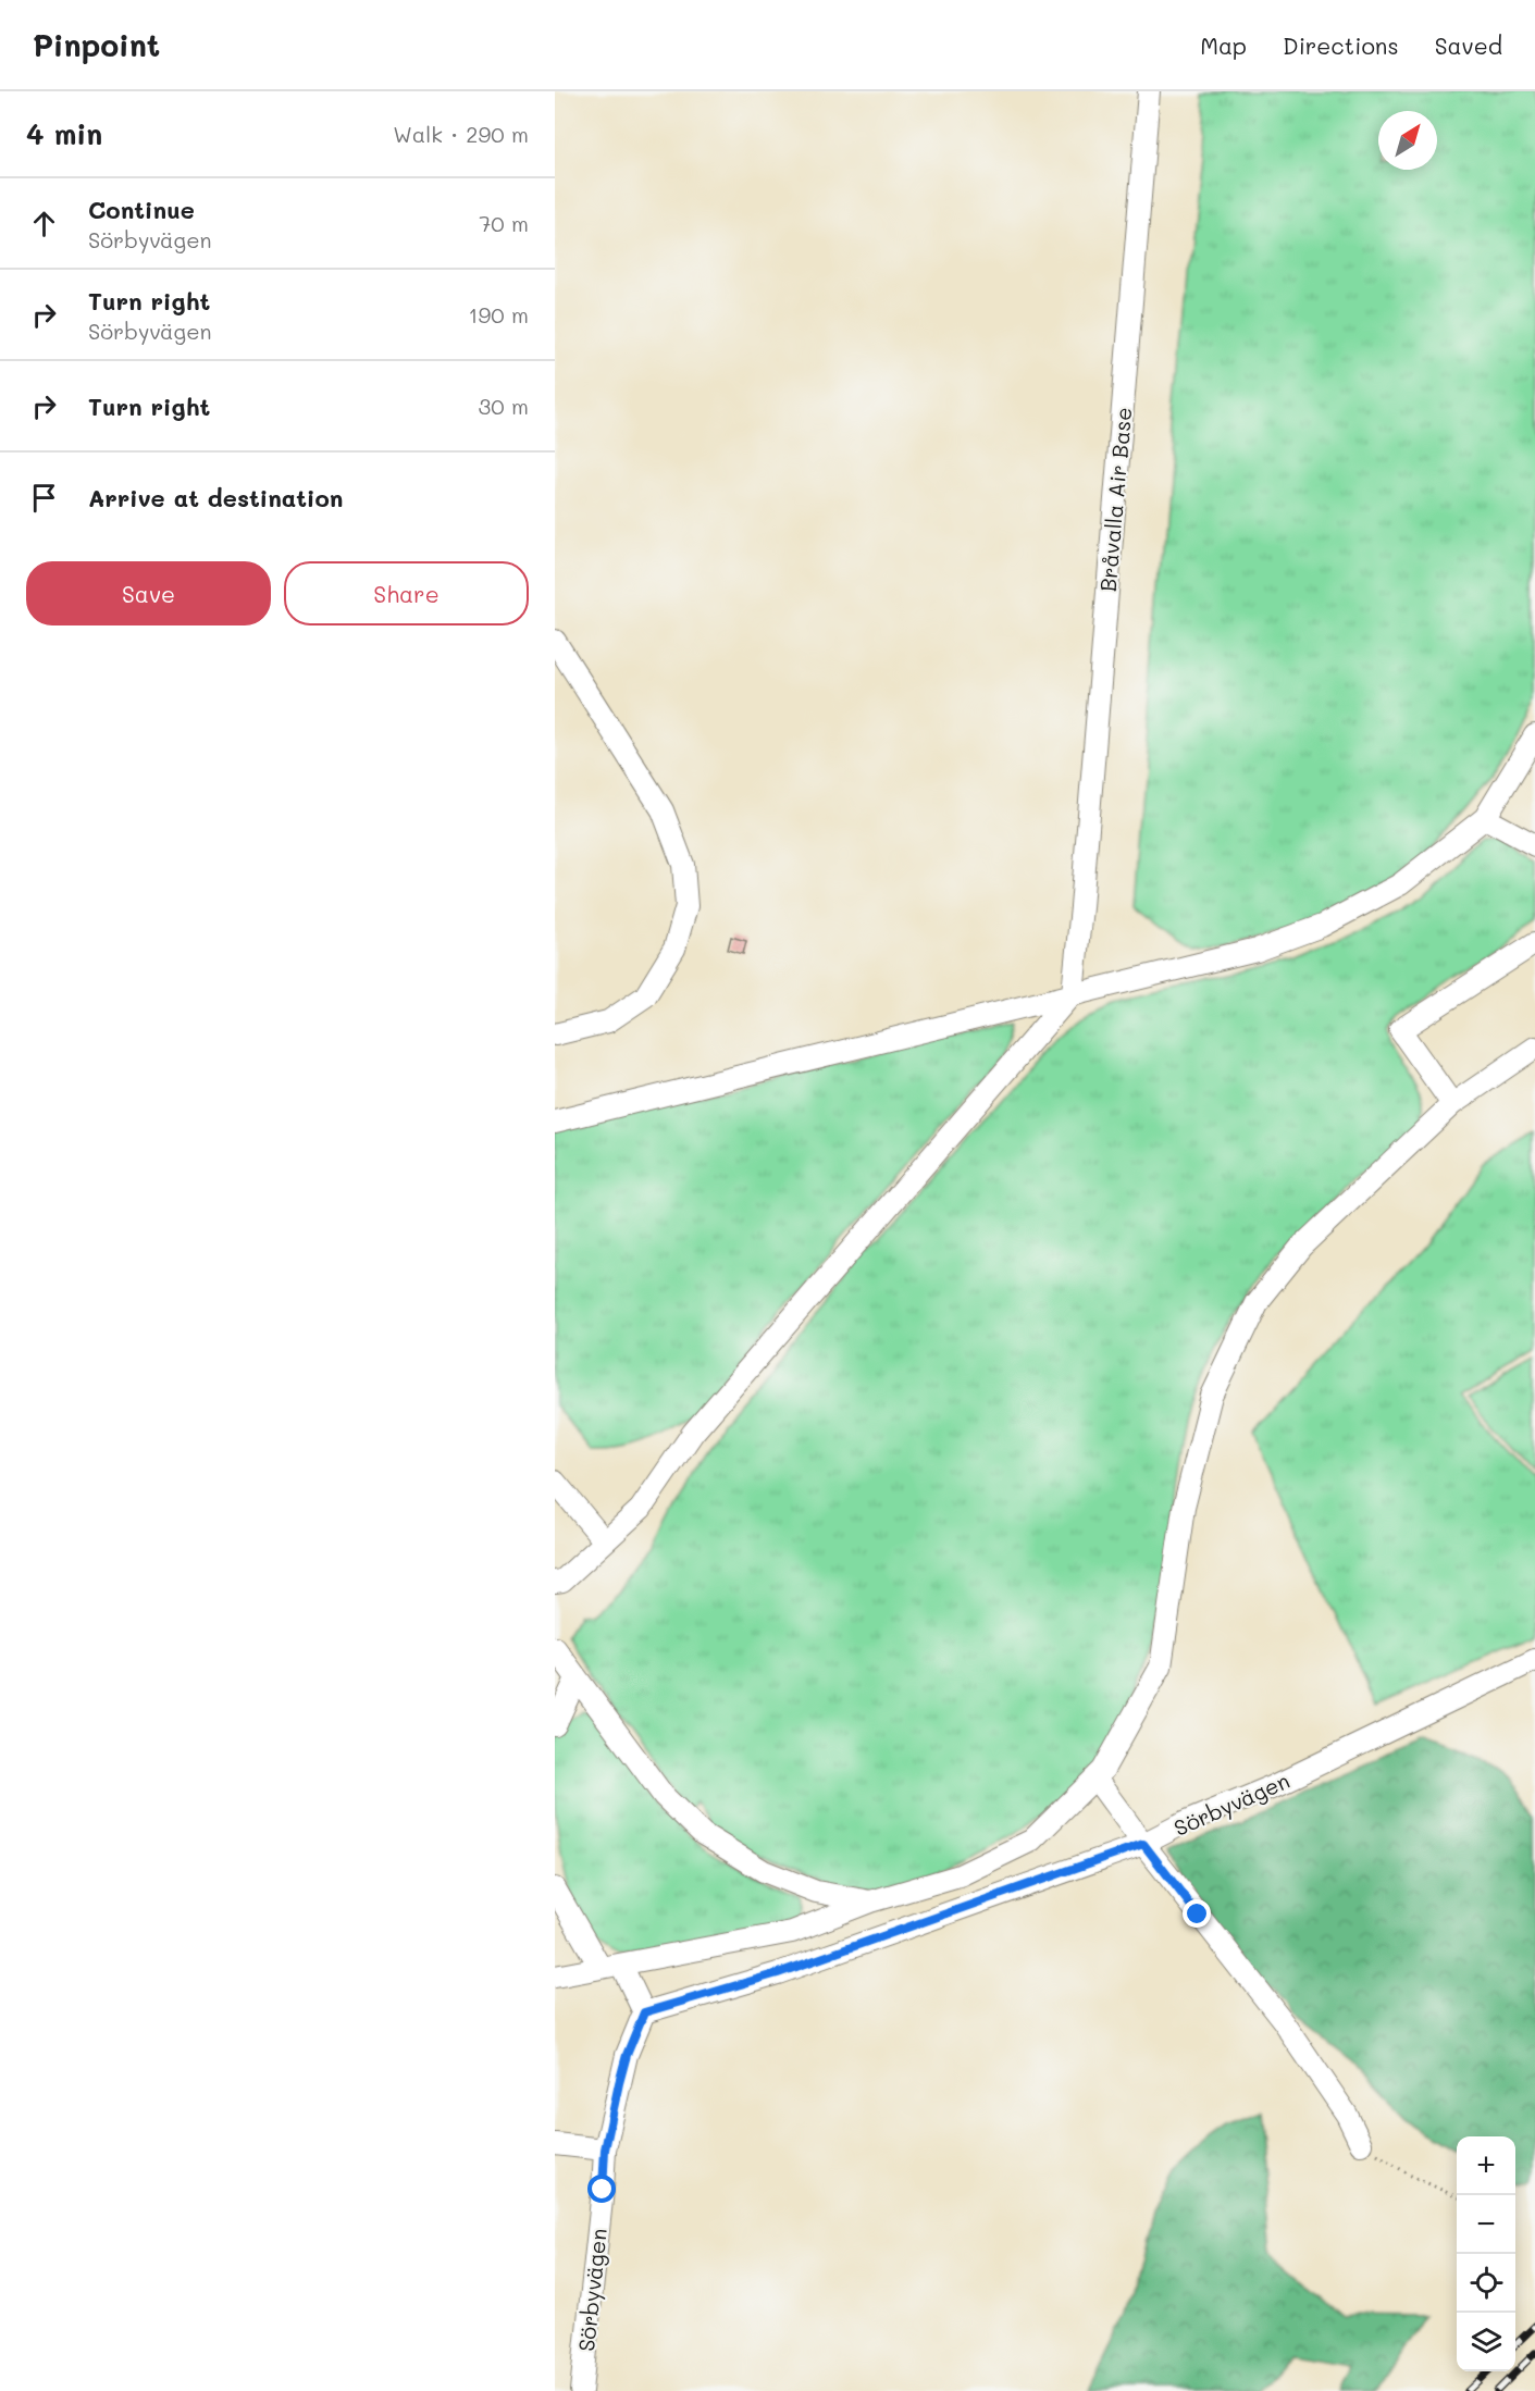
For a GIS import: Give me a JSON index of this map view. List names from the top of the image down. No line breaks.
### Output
{"streets":{"street":["Bråvalla Air Base","Sörbyvägen"]},"north":"top right","page":{"header":"Pinpoint","nav":["Map","Directions","Saved"],"heading":["4 min","Walk · 290 m"],"list":[["Continue","Sörbyvägen","70 m"],["Turn right","Sörbyvägen","190 m"],["Turn right","30 m"],"Arrive at destination"],"buttons":["Save","Share"],"map_buttons":["+","−"]}}
